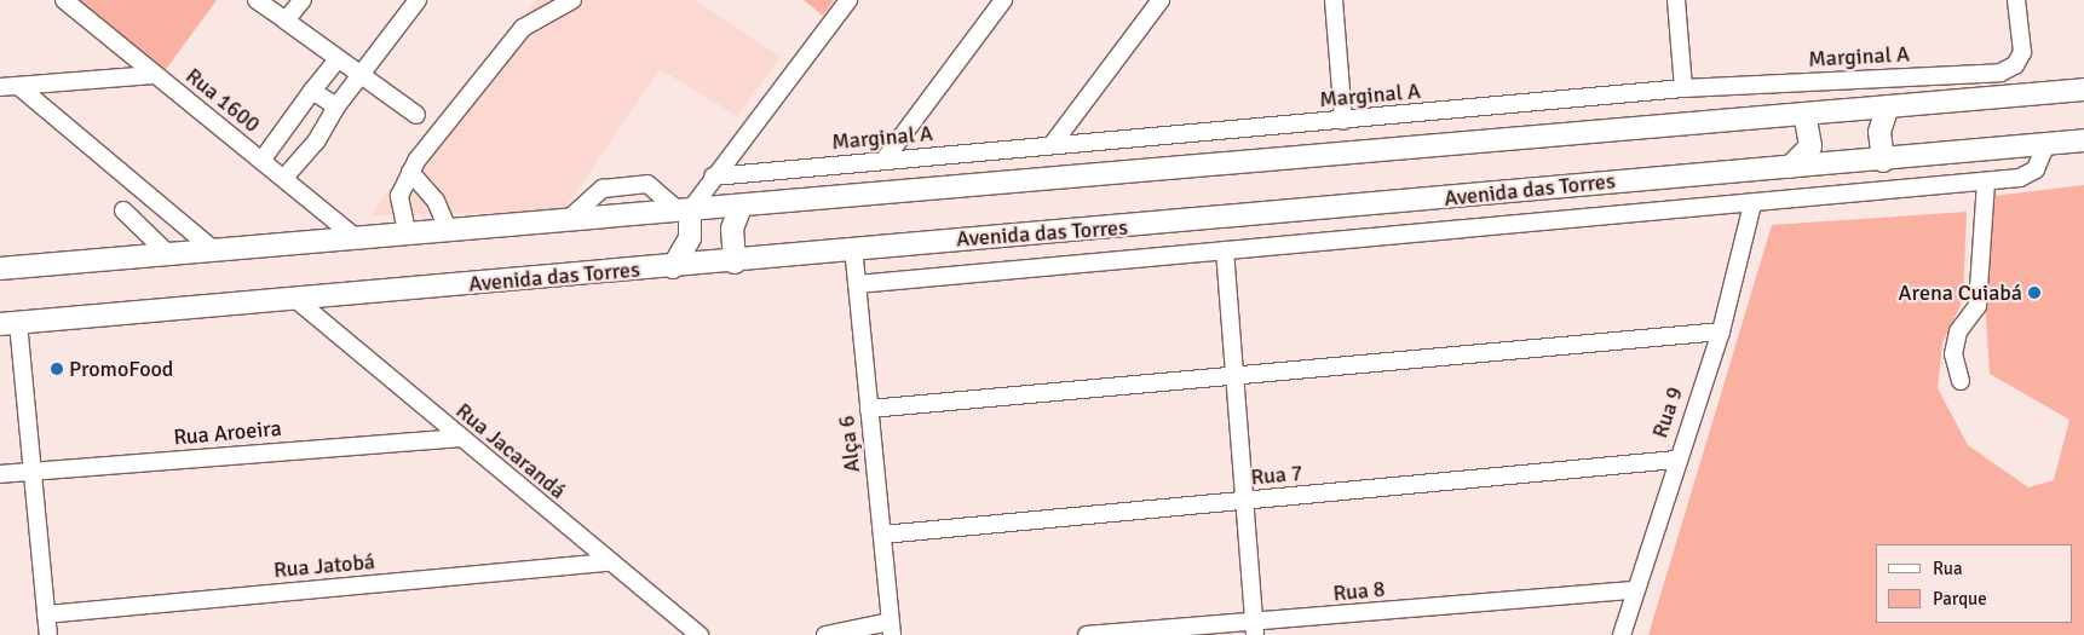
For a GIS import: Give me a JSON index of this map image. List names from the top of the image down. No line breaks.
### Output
{"streets":{"main road":["Avenida das Torres"],"street":["Marginal A","Rua 1600","Rua 9","Rua Aroeira","Alça 6","Rua Jacarandá","Rua 7","Rua Jatobá","Rua 8"]},"crossings":[["Avenida das Torres","Alça 6"],["Avenida das Torres","Rua Jacarandá"],["Rua 9","Rua 7"],["Rua 9","Rua 8"],["Rua Aroeira","Rua Jacarandá"],["Alça 6","Rua 7"],["Rua Jacarandá","Rua Jatobá"]],"places":["Arena Cuiabá","PromoFood"],"legend":["Rua","Parque"]}
